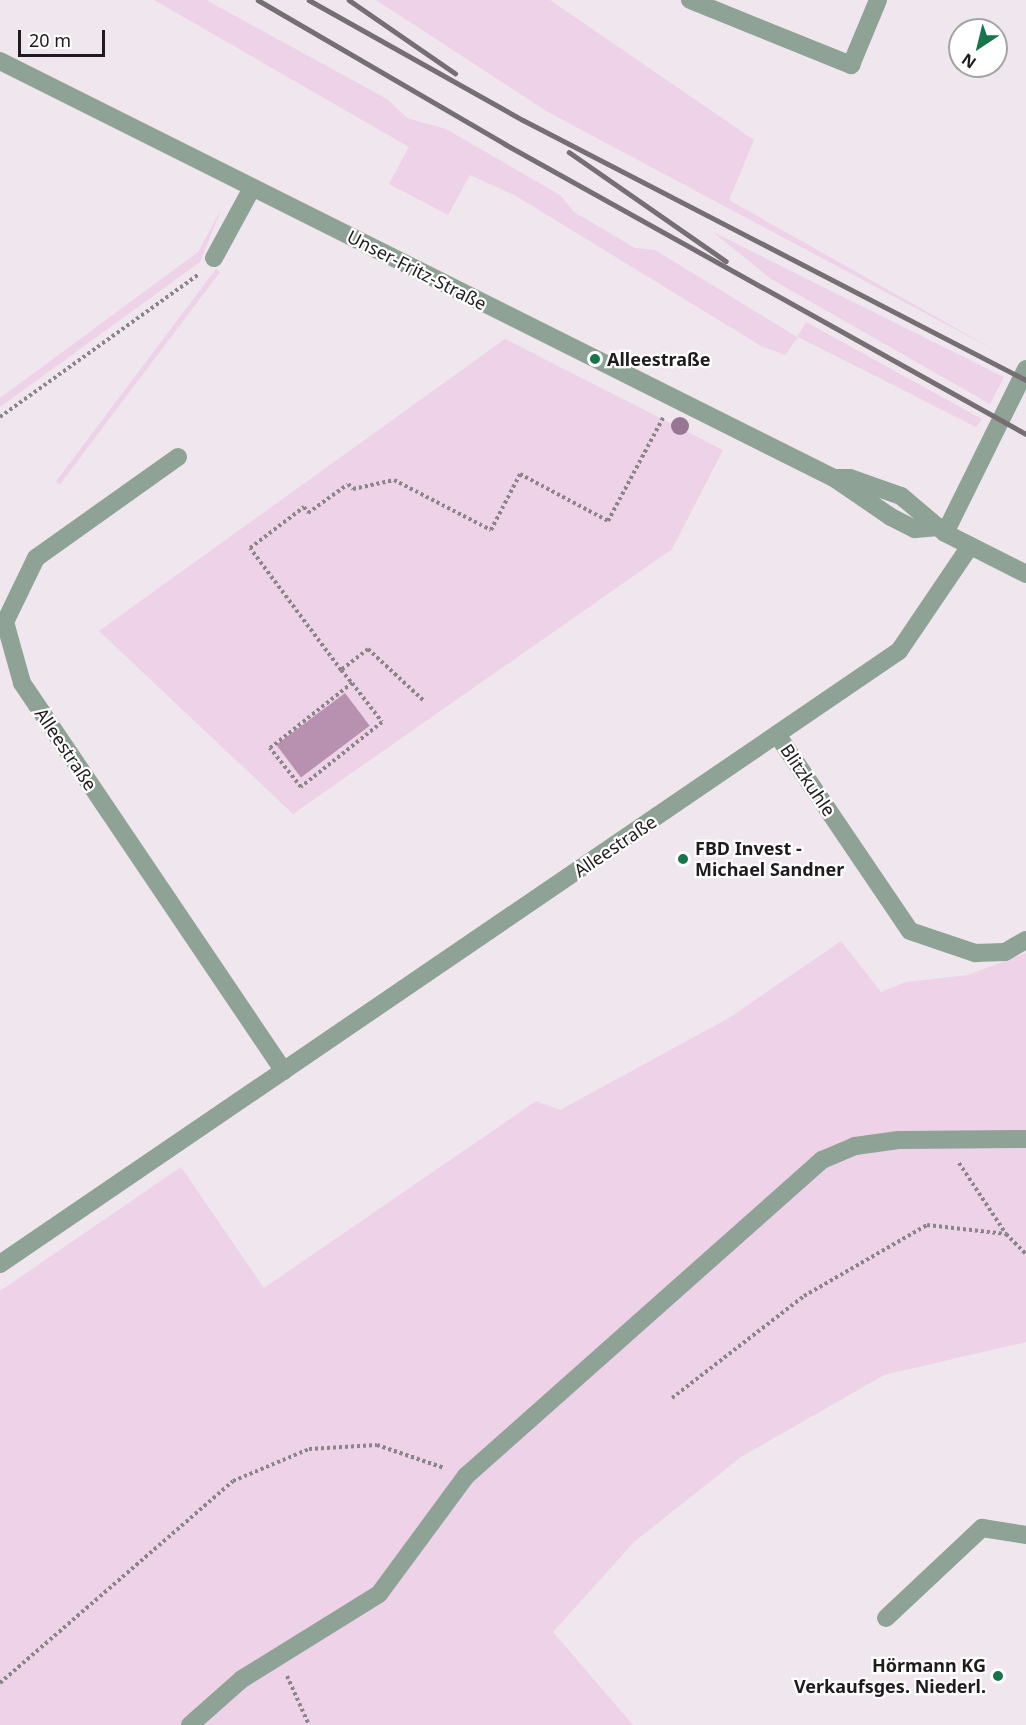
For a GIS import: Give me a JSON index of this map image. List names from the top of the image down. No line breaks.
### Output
{"streets":{"street":["Unser-Fritz-Straße","Alleestraße","Blitzkuhle"]},"crossings":[["Unser-Fritz-Straße","Alleestraße"],["Alleestraße","Blitzkuhle"]],"places":["Alleestraße","FBD Invest - Michael Sandner","Hörmann KG Verkaufsges. Niederl."],"scale_bar":"20 m","north":"bottom left"}
